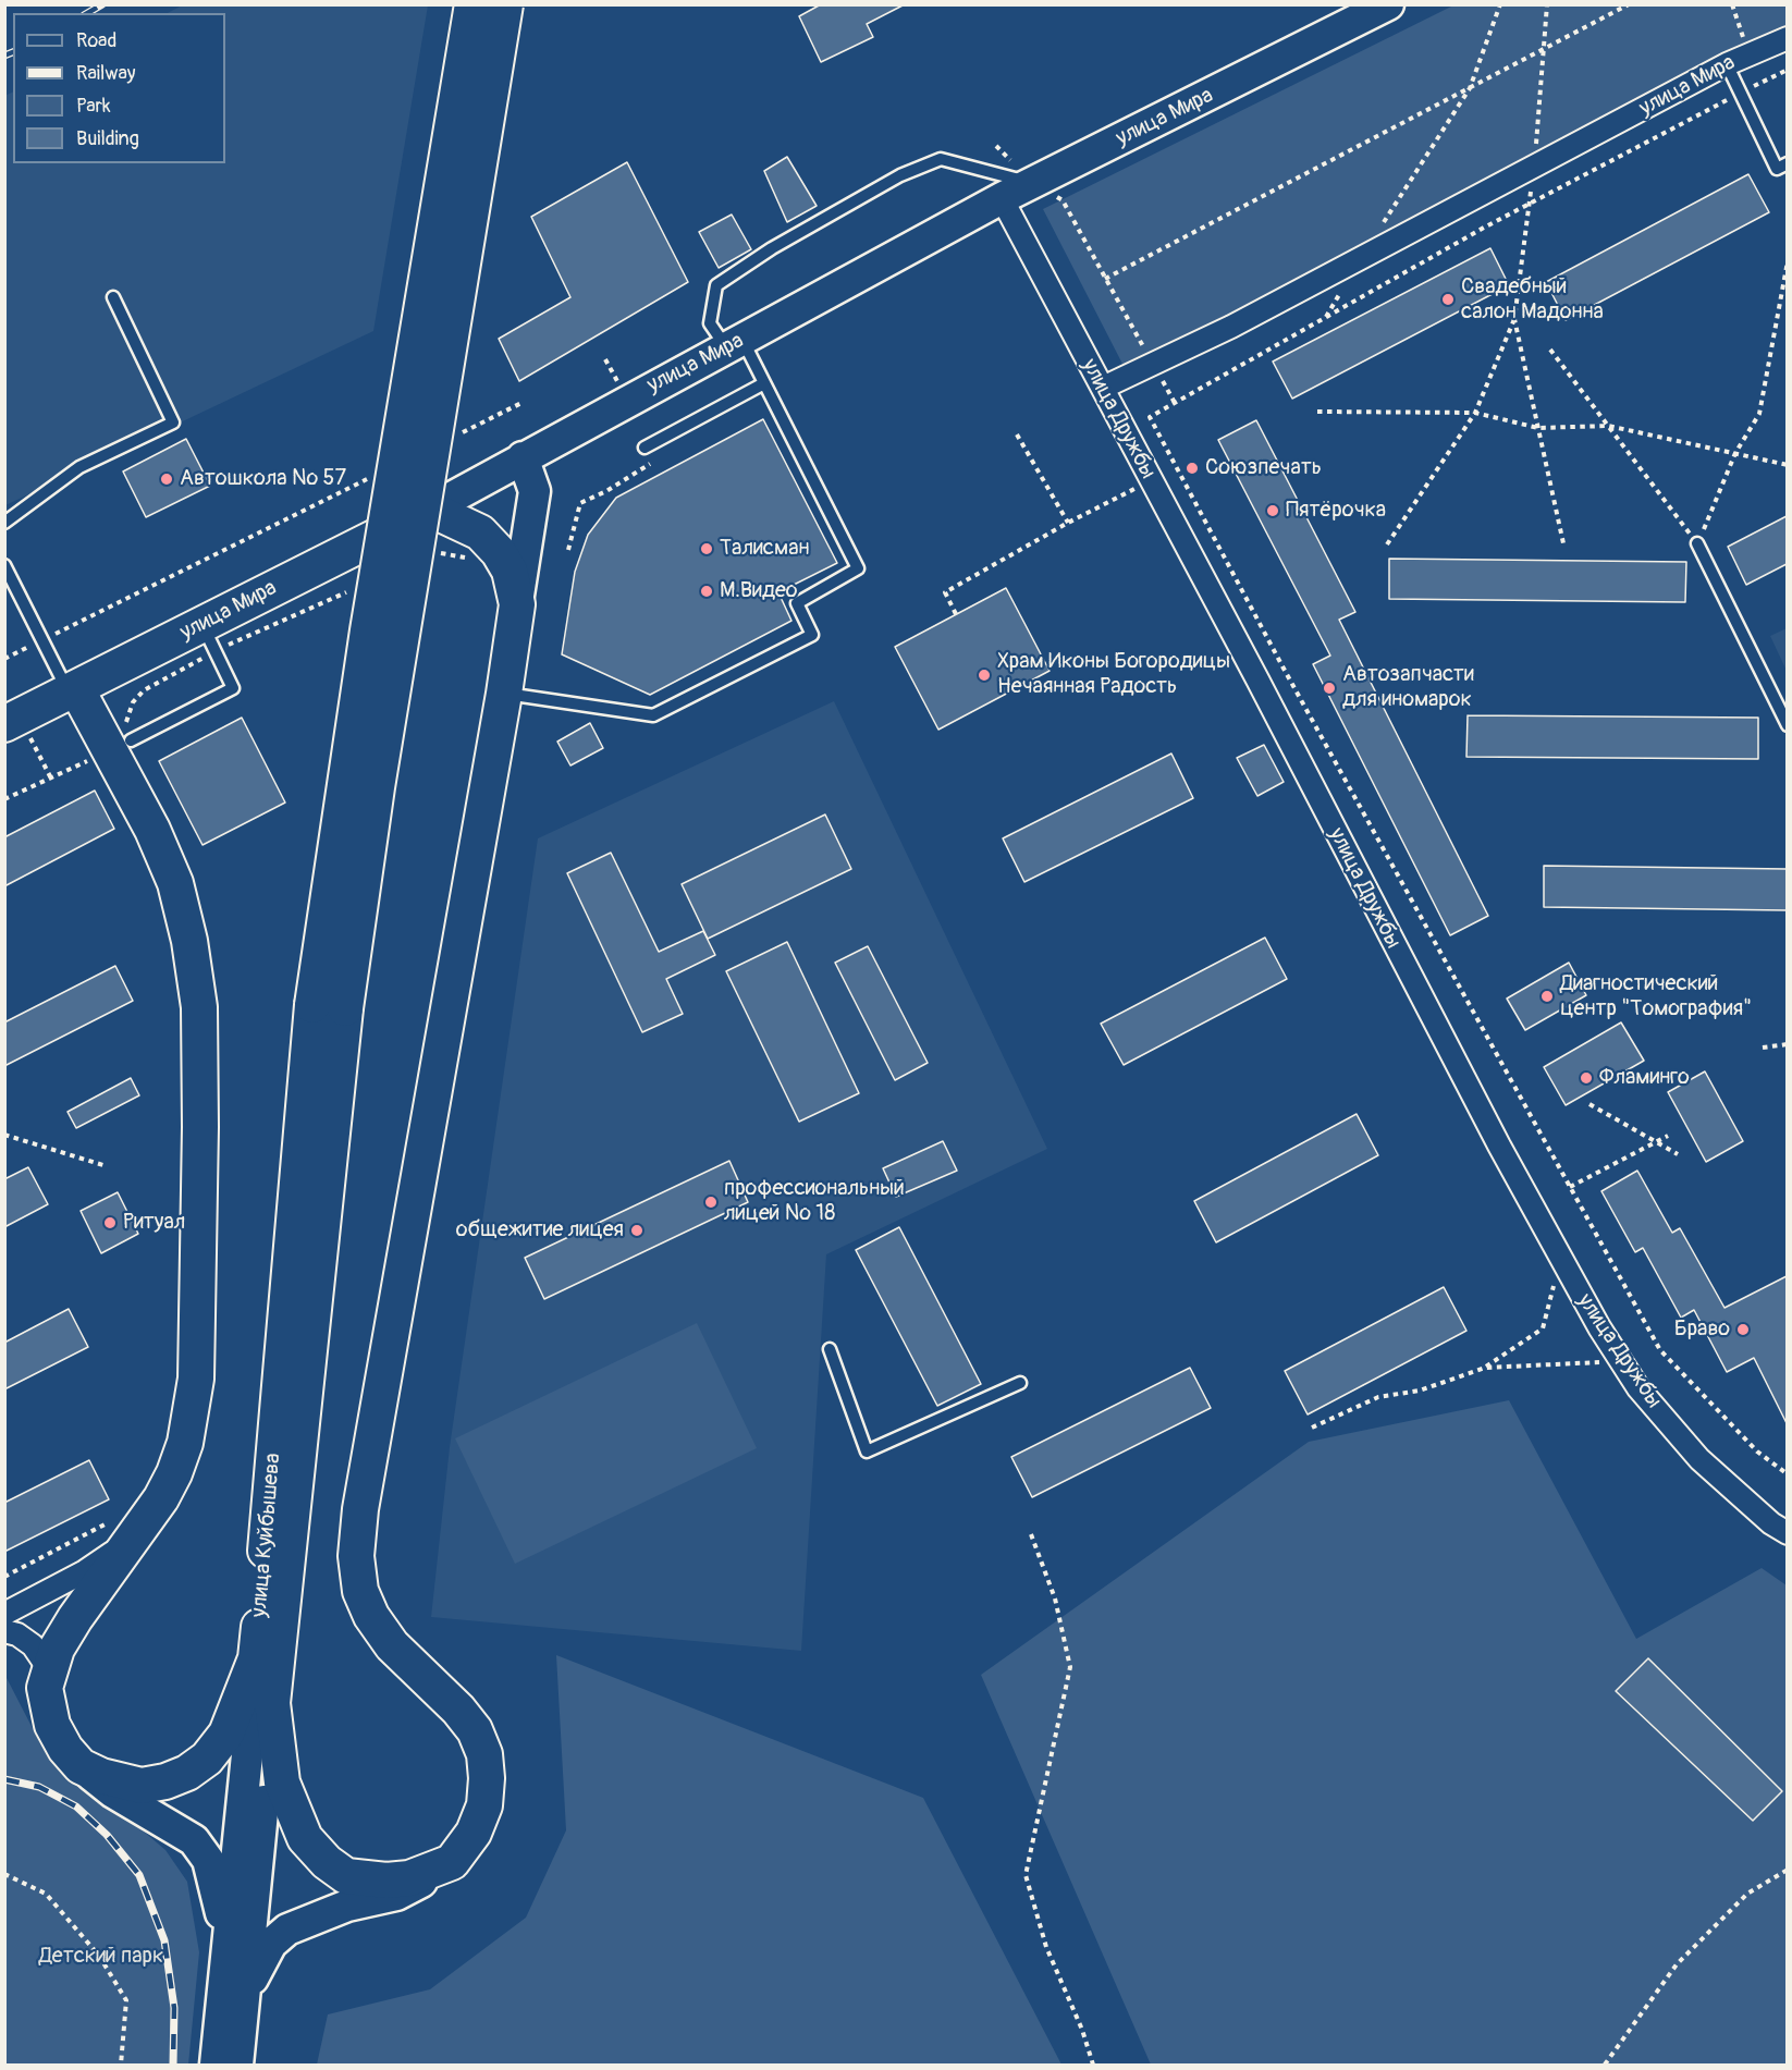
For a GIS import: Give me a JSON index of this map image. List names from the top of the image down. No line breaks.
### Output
{"streets":{"main road":["улица Мира","улица Куйбышева"],"street":["улица Дружбы"]},"crossings":[["улица Мира","улица Дружбы"]],"parks":["Детский парк"],"places":["Свадебный салон Мадонна","Союзпечать","Автошкола № 57","Пятёрочка","Талисман","М.Видео","Храм Иконы Богородицы Нечаянная Радость","Автозапчасти для иномарок","Диагностический центр \"Томография\"","Фламинго","профессиональный лицей № 18","Ритуал","общежитие лицея","Браво"],"legend":["Road","Railway","Park","Building"]}
